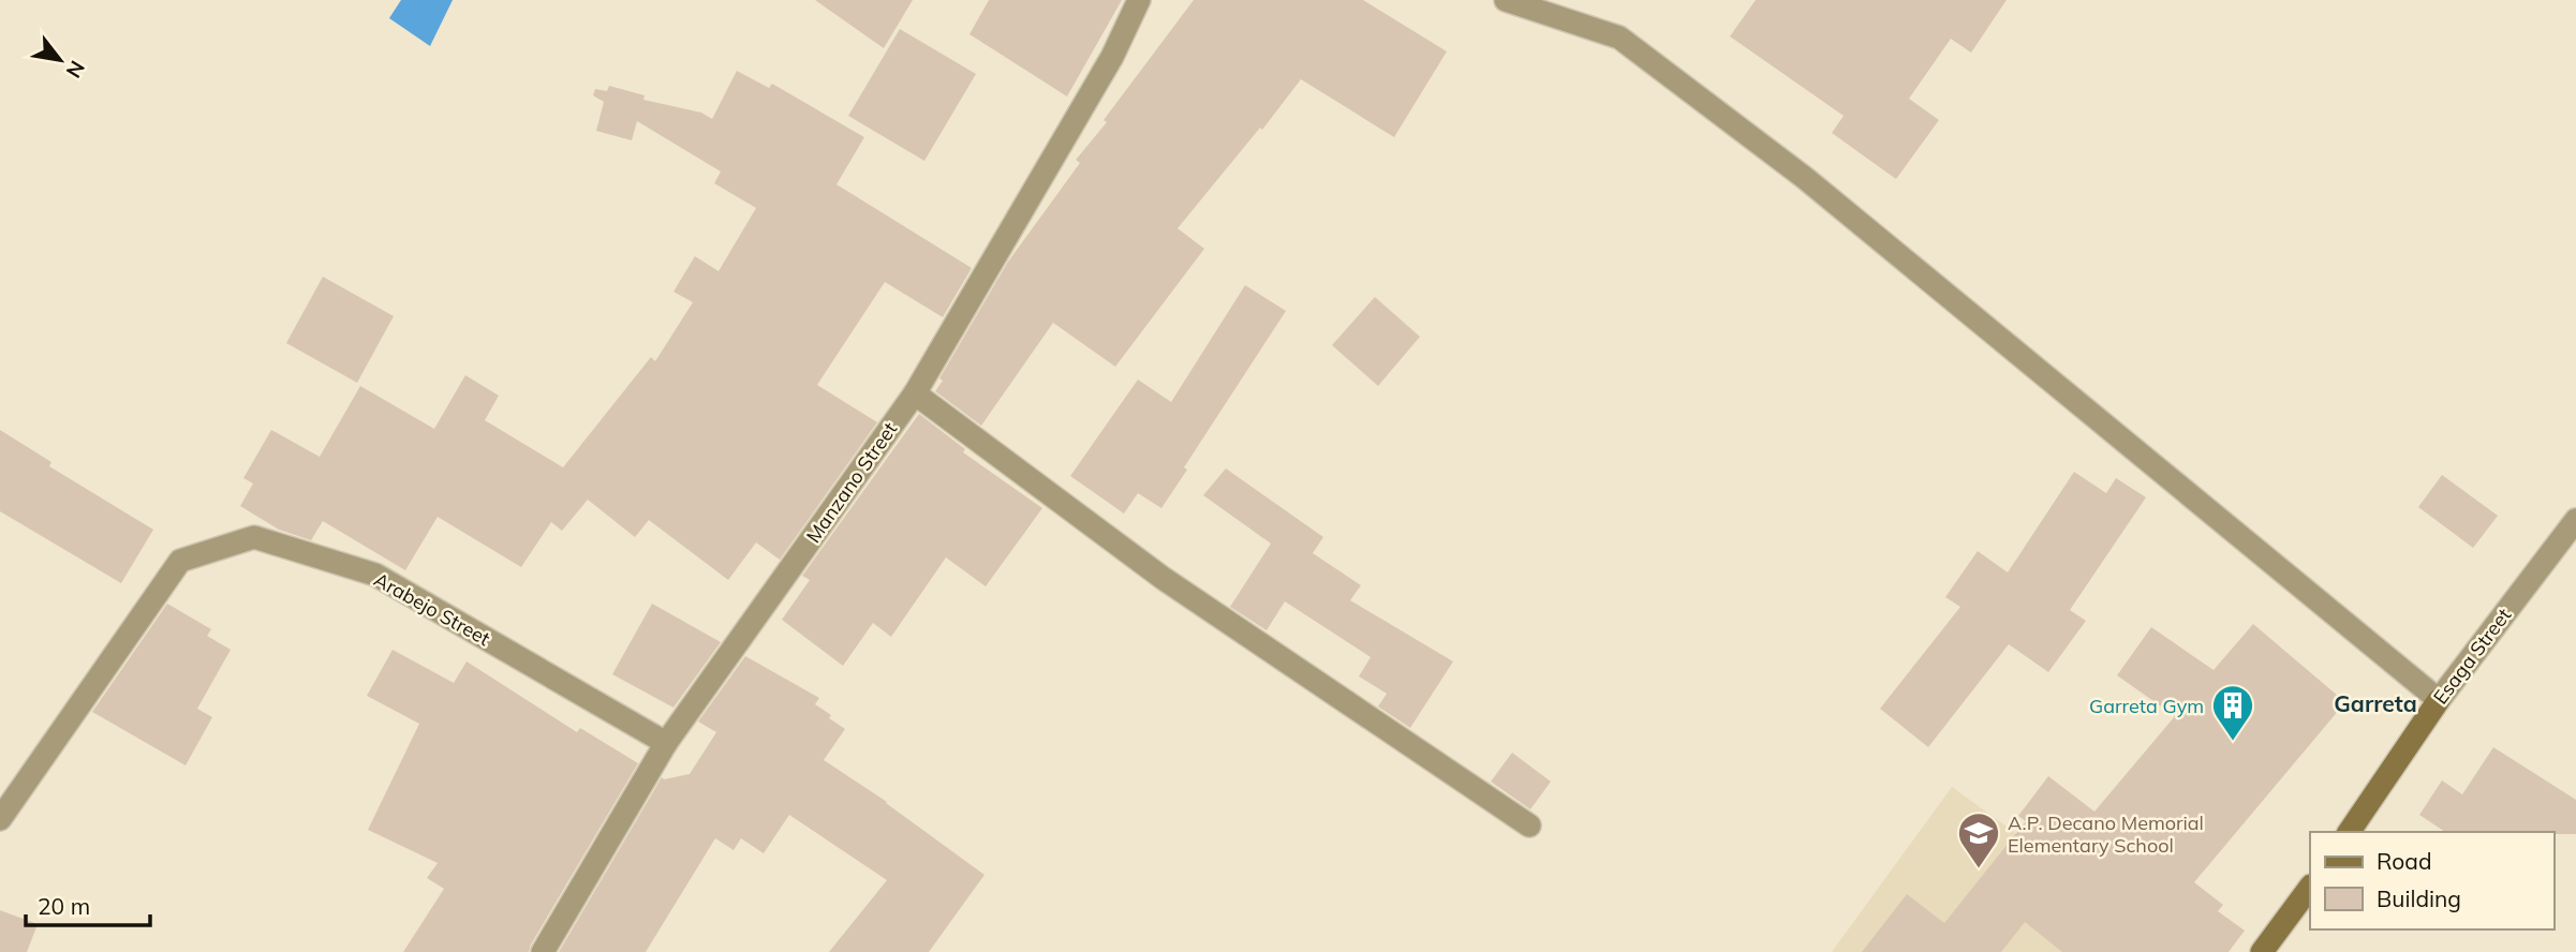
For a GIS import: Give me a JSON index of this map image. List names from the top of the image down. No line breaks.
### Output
{"streets":{"street":["Manzano Street","Arabejo Street","Esaga Street"]},"crossings":[["Manzano Street","Arabejo Street"]],"districts":["Garreta"],"places":{"building":["Garreta Gym"],"school or university":["A.P. Decano Memorial Elementary School"]},"legend":["Road","Building"],"scale_bar":"20 m","north":"bottom right"}
